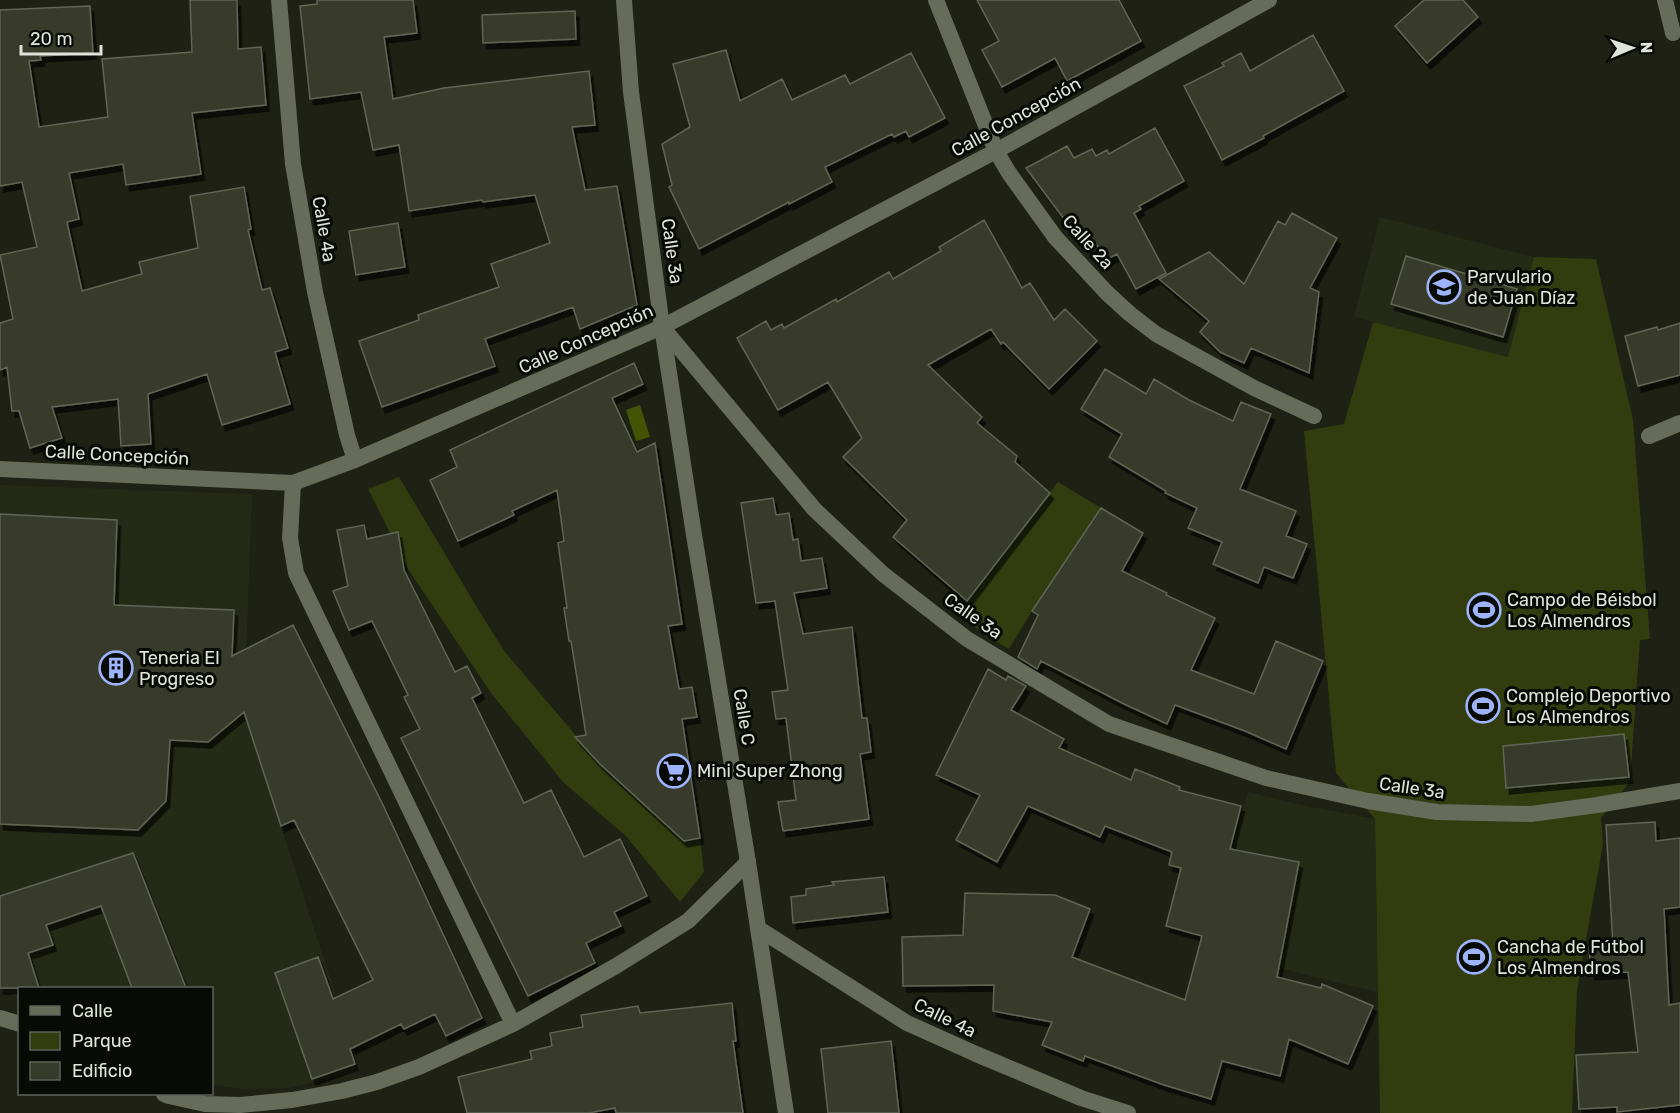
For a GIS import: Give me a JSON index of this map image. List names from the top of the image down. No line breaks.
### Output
{"streets":{"street":["Calle Concepción","Calle 4a","Calle 2a","Calle 3a","Calle C"]},"crossings":[["Calle Concepción","Calle 4a"],["Calle Concepción","Calle 2a"],["Calle Concepción","Calle 3a"],["Calle Concepción","Calle C"],["Calle 4a","Calle C"],["Calle 3a","Calle C"]],"places":{"school or university":["Parvulario de Juan Díaz"],"sports":["Campo de Béisbol Los Almendros","Complejo Deportivo Los Almendros","Cancha de Fútbol Los Almendros"],"building":["Teneria El Progreso"],"supermarket":["Mini Super Zhong"]},"legend":["Calle","Parque","Edificio"],"scale_bar":"20 m","north":"right"}
